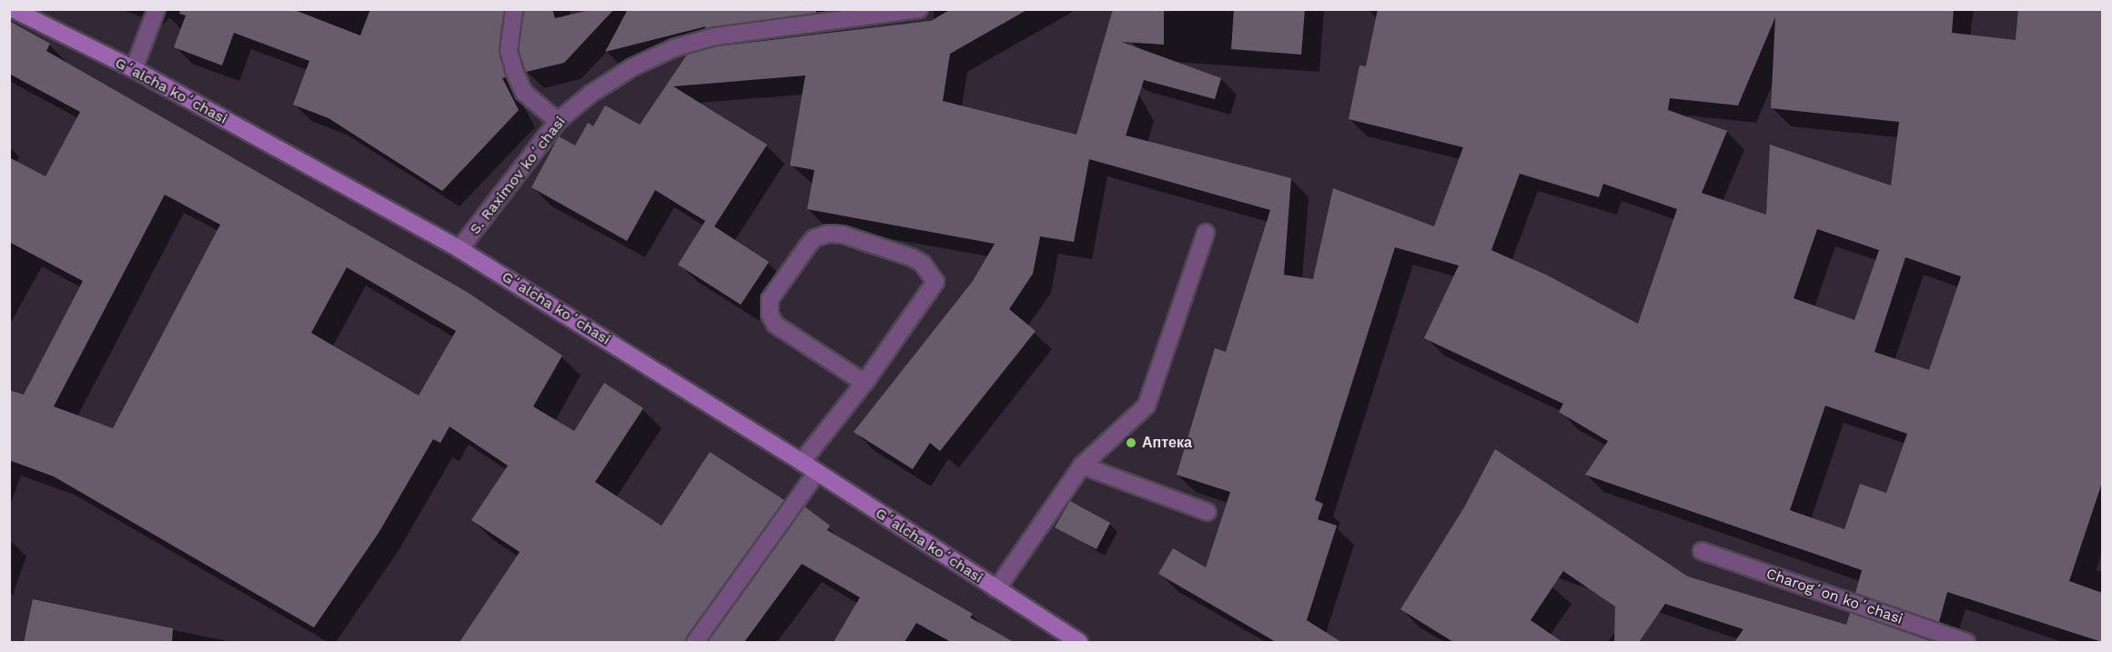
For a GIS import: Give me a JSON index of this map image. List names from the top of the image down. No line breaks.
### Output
{"streets":{"street":["Gʻalcha koʻchasi","S. Raximov koʻchasi","Charogʻon koʻchasi"]},"crossings":[["Gʻalcha koʻchasi","S. Raximov koʻchasi"]],"places":["Аптека"]}
